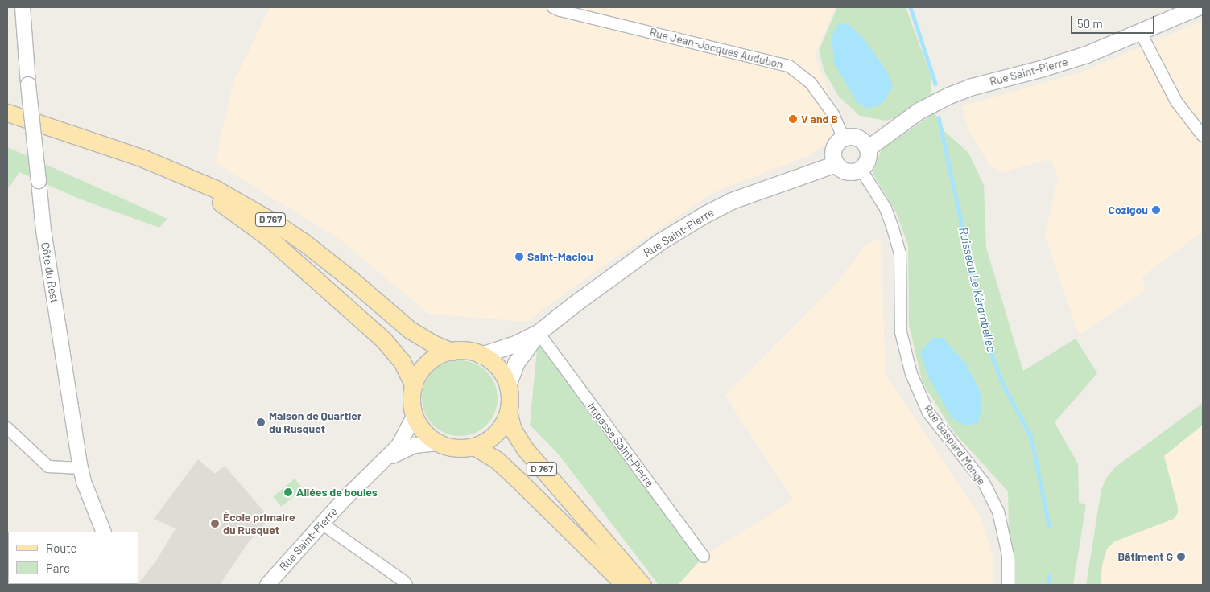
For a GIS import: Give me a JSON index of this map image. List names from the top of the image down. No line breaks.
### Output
{"streets":{"main road":["Rue Saint-Pierre","D 767"],"street":["Rue Jean-Jacques Audubon","Côte du Rest","Impasse Saint-Pierre","Rue Gaspard Monge"]},"crossings":[["Rue Jean-Jacques Audubon","Rue Saint-Pierre"],["Rue Jean-Jacques Audubon","Rue Gaspard Monge"],["Rue Saint-Pierre","D 767"],["Rue Saint-Pierre","Impasse Saint-Pierre"],["Rue Saint-Pierre","Rue Gaspard Monge"]],"water":["Ruisseau Le Kérambellec"],"places":["V and B","Cozigou","Saint-Maclou","Maison de Quartier du Rusquet","Allées de boules","École primaire du Rusquet","Bâtiment G"],"legend":["Route","Parc"],"scale_bar":"50 m"}
